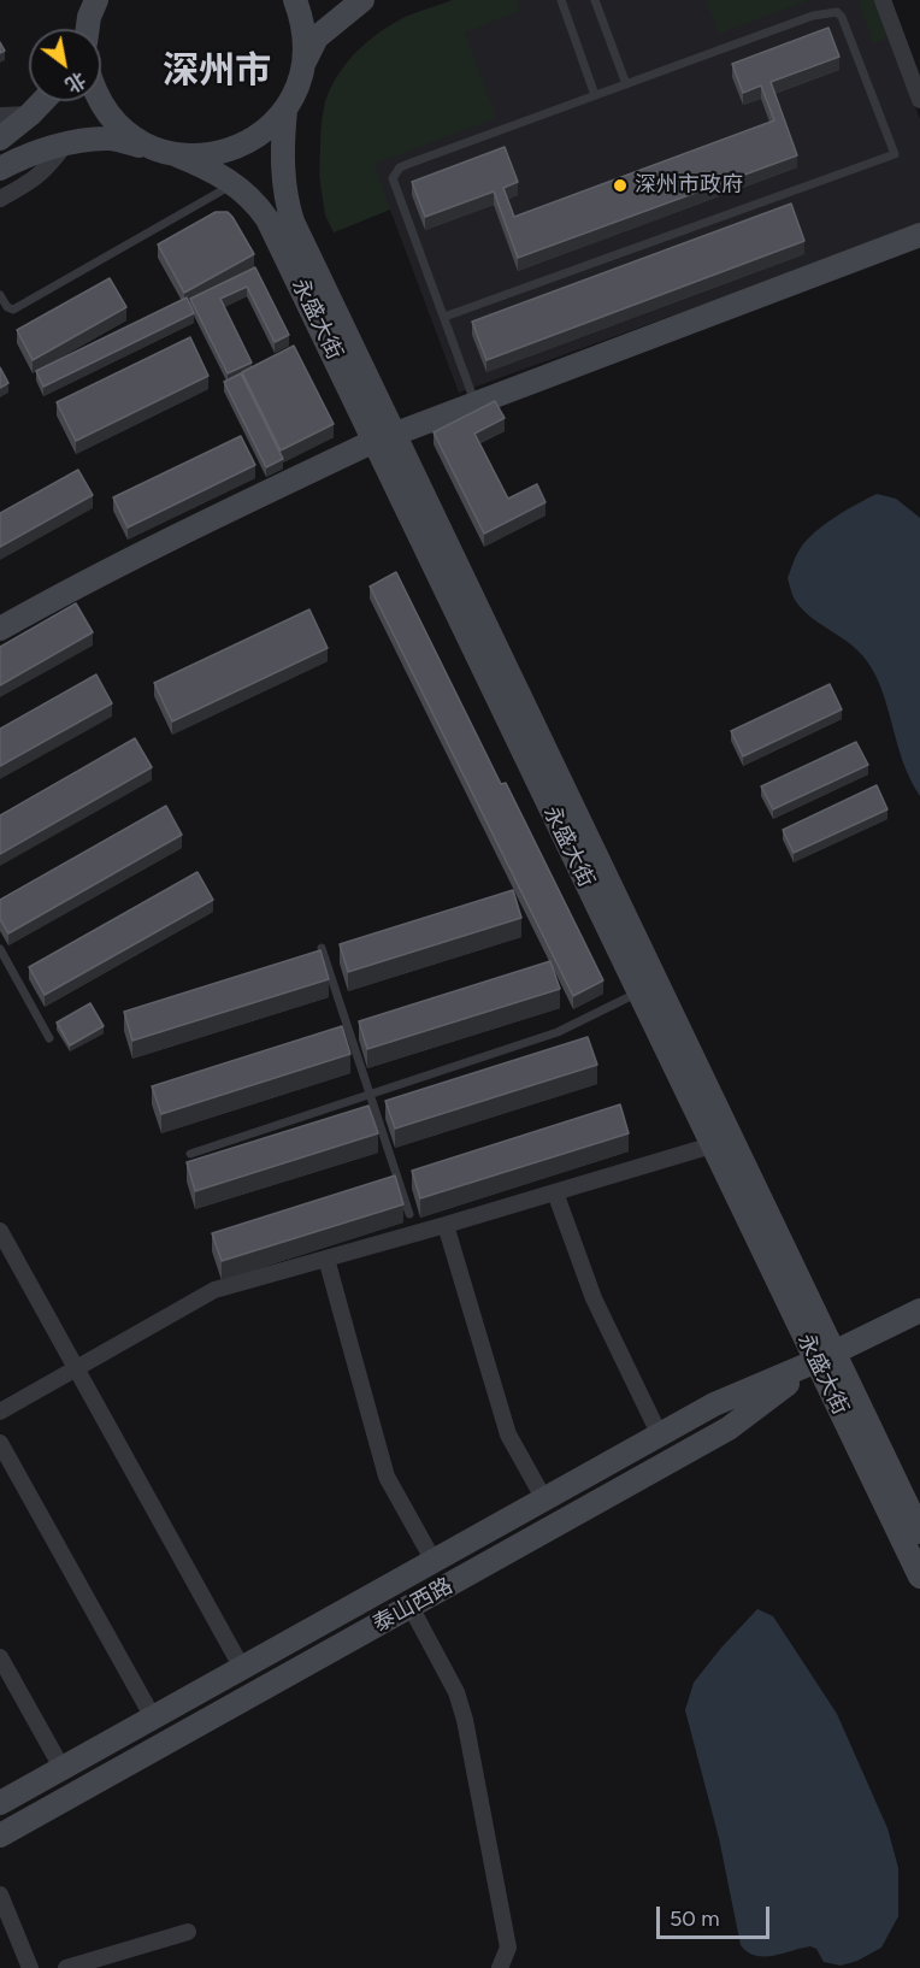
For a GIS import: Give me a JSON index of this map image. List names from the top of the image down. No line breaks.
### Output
{"streets":{"main road":["永盛大街","泰山西路"]},"crossings":[["永盛大街","泰山西路"]],"districts":["深州市"],"places":["深州市政府"],"scale_bar":"50 m","north":"bottom right"}
